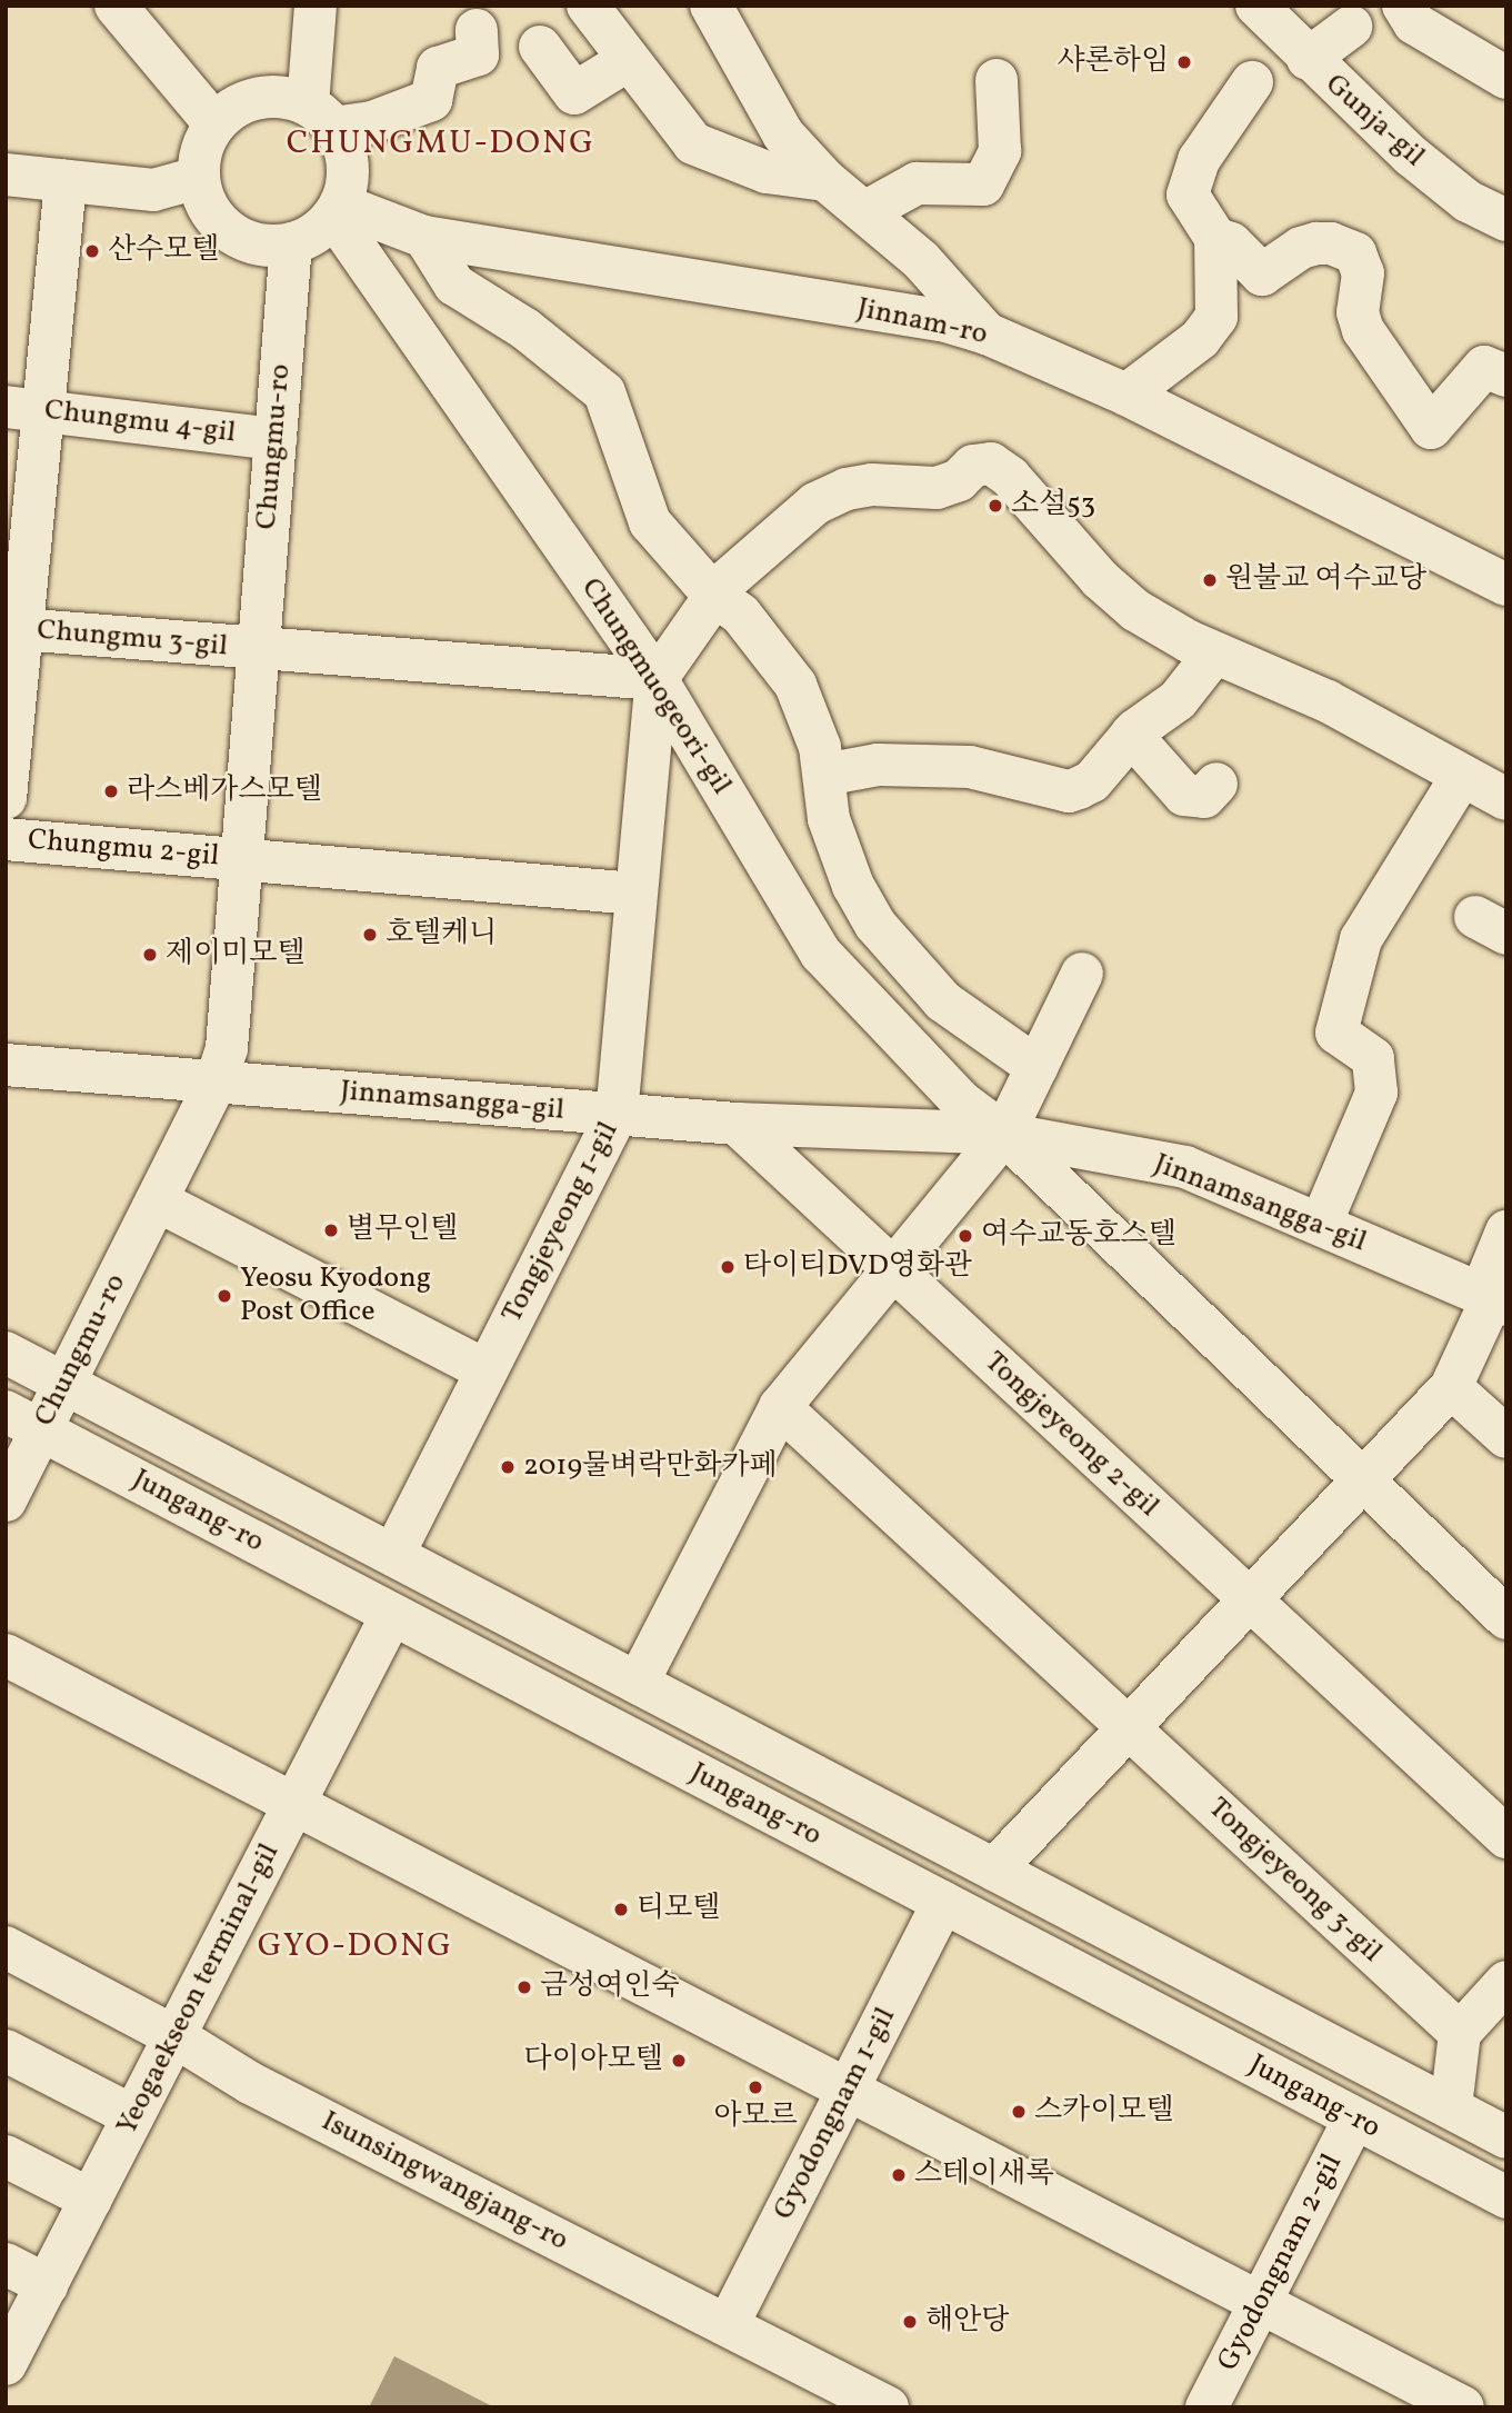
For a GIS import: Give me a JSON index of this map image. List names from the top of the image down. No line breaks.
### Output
{"streets":{"street":["Gunja-gil","Jinnam-ro","Chungmu 4-gil","Chungmu-ro","Chungmu 3-gil","Chungmuogeori-gil","Chungmu 2-gil","Jinnamsangga-gil","Tongjeyeong 1-gil","Tongjeyeong 2-gil","Jungang-ro","Tongjeyeong 3-gil","Yeogaekseon terminal-gil","Gyodongnam 1-gil","Isunsingwangjang-ro","Gyodongnam 2-gil"]},"crossings":[["Jinnam-ro","Chungmu-ro"],["Jinnam-ro","Chungmuogeori-gil"],["Chungmu 4-gil","Chungmu-ro"],["Chungmu-ro","Chungmu 3-gil"],["Chungmu-ro","Chungmuogeori-gil"],["Chungmu-ro","Chungmu 2-gil"],["Chungmu-ro","Jinnamsangga-gil"],["Chungmu-ro","Jungang-ro"],["Chungmuogeori-gil","Jinnamsangga-gil"],["Chungmuogeori-gil","Tongjeyeong 1-gil"],["Jinnamsangga-gil","Tongjeyeong 1-gil"],["Jungang-ro","Yeogaekseon terminal-gil"],["Jungang-ro","Gyodongnam 1-gil"],["Jungang-ro","Gyodongnam 2-gil"],["Yeogaekseon terminal-gil","Isunsingwangjang-ro"],["Gyodongnam 1-gil","Isunsingwangjang-ro"]],"districts":["CHUNGMU-DONG","GYO-DONG"],"places":["샤론하임","산수모텔","소설53","원불교 여수교당","라스베가스모텔","호텔케니","제이미모텔","별무인텔","여수교동호스텔","타이티DVD영화관","Yeosu Kyodong Post Office","2019물벼락만화카페","티모텔","금성여인숙","다이아모텔","아모르","스카이모텔","스테이새록","해안당"]}
